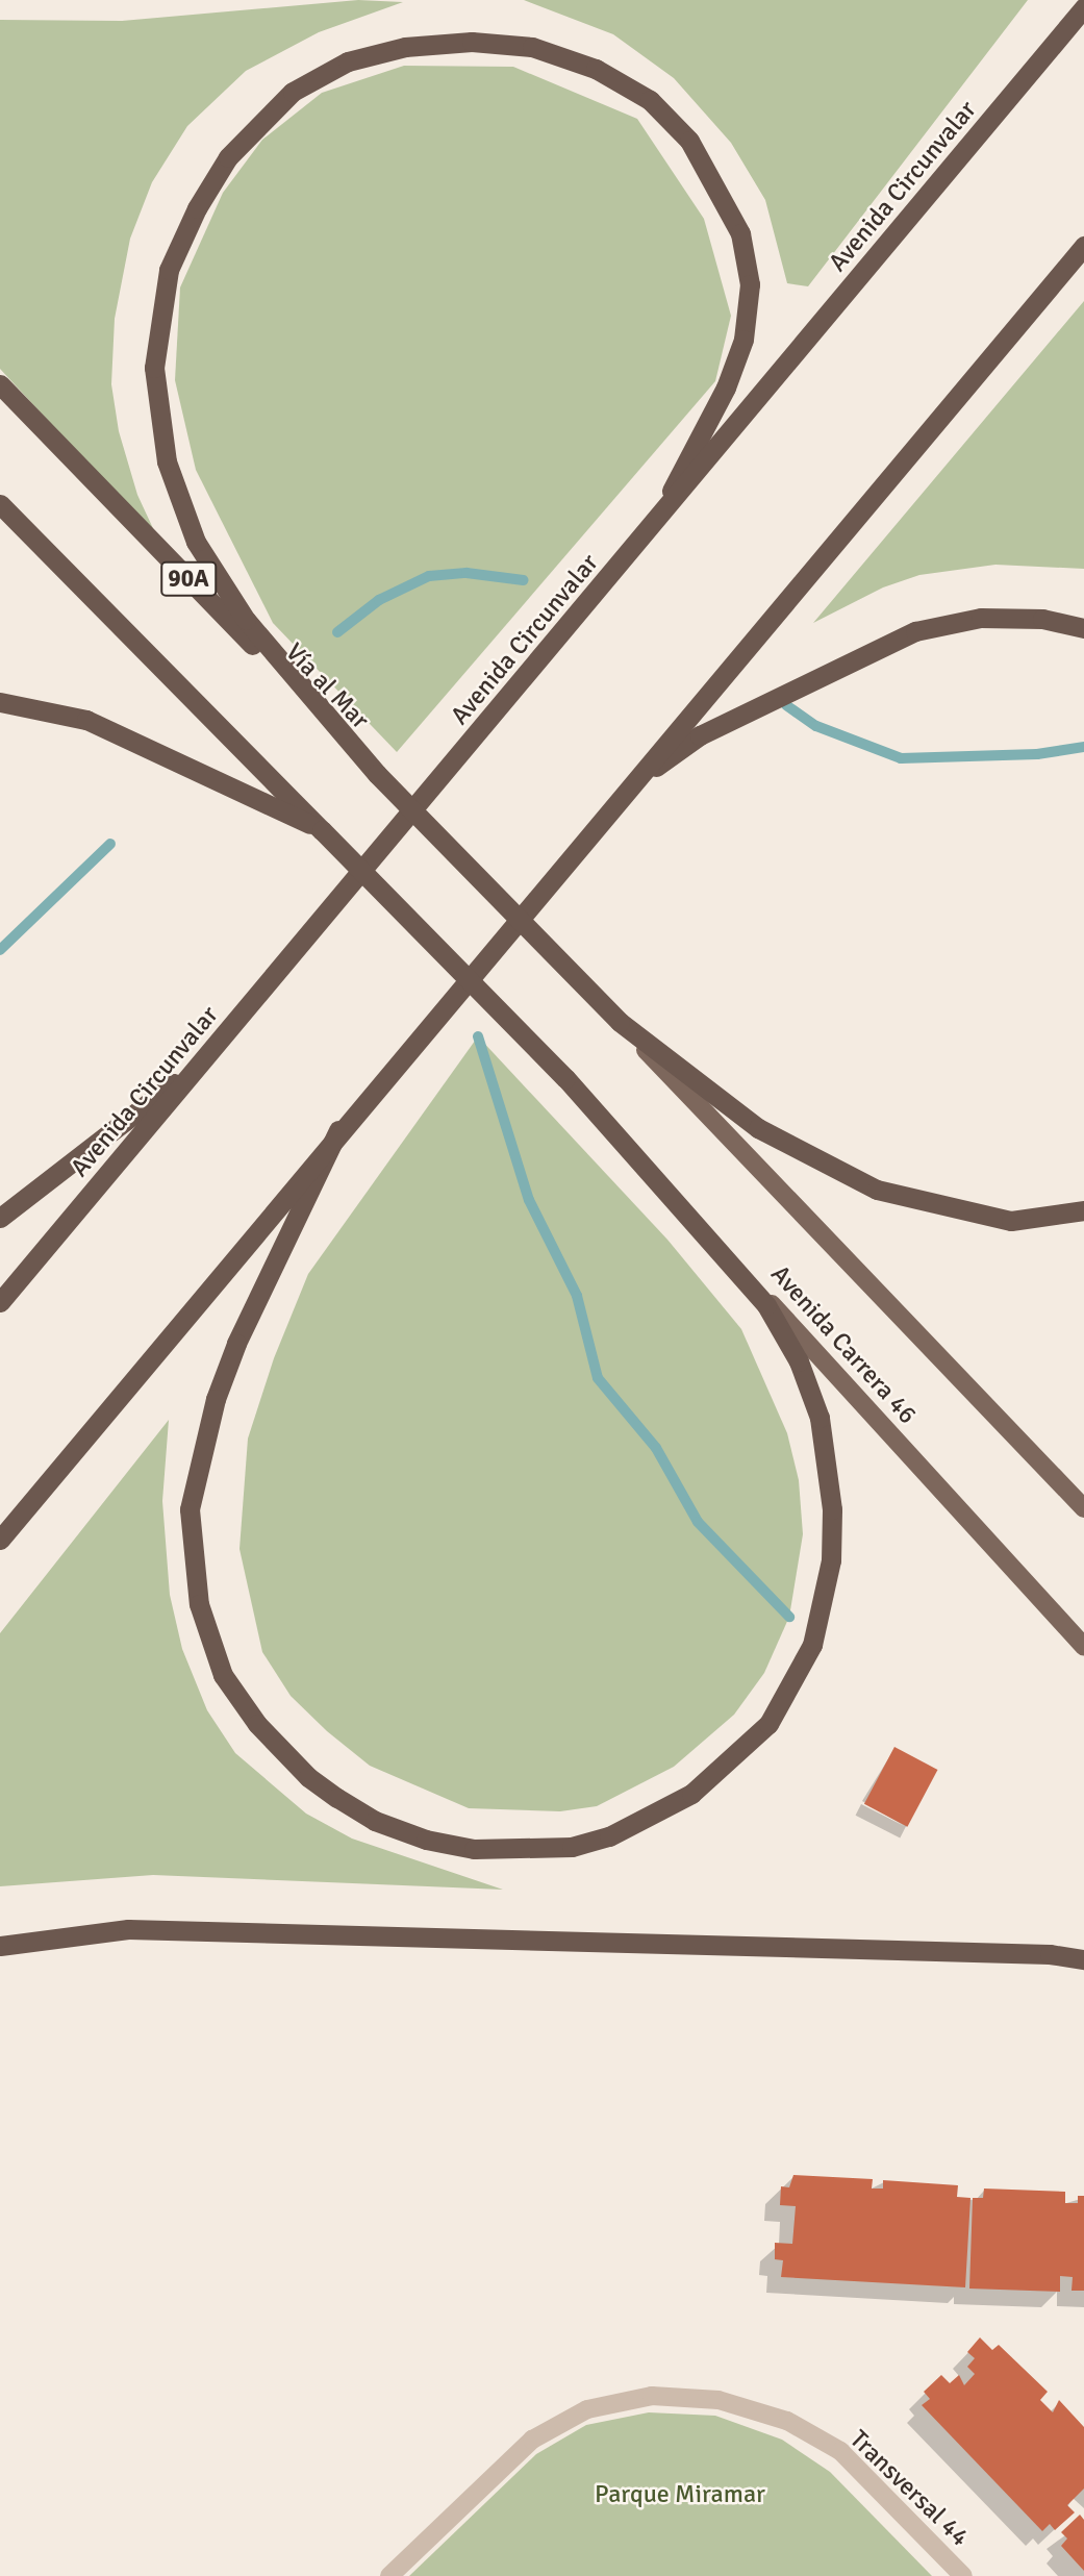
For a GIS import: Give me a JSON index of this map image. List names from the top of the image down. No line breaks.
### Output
{"streets":{"highway":["Avenida Circunvalar","90A","Vía al Mar"],"main road":["Avenida Carrera 46"],"street":["Transversal 44"]},"parks":["Parque Miramar"]}
